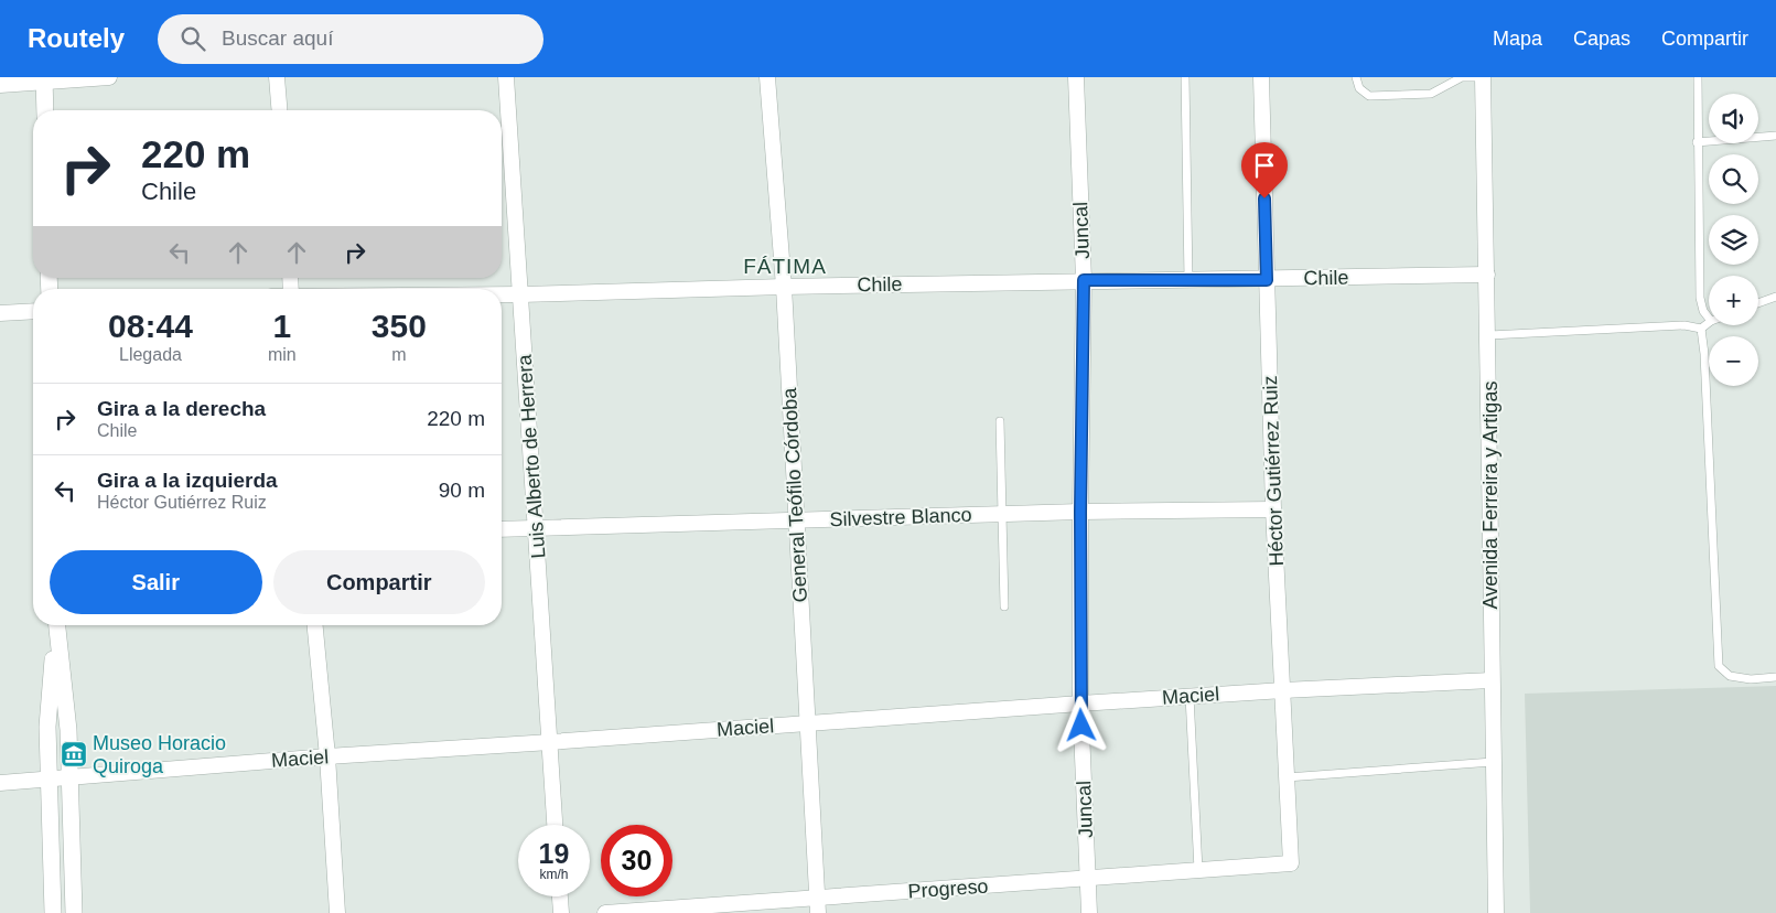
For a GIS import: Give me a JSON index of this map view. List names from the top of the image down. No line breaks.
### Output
{"streets":{"street":["Juncal","Chile","Luis Alberto de Herrera","Héctor Gutiérrez Ruiz","General Teófilo Córdoba","Avenida Ferreira y Artigas","Silvestre Blanco","Maciel","Progreso"]},"crossings":[["Juncal","Chile"],["Juncal","Silvestre Blanco"],["Juncal","Maciel"],["Juncal","Progreso"],["Chile","Luis Alberto de Herrera"],["Chile","Héctor Gutiérrez Ruiz"],["Chile","General Teófilo Córdoba"],["Chile","Avenida Ferreira y Artigas"],["Luis Alberto de Herrera","Silvestre Blanco"],["Luis Alberto de Herrera","Maciel"],["Héctor Gutiérrez Ruiz","Silvestre Blanco"],["Héctor Gutiérrez Ruiz","Maciel"],["Héctor Gutiérrez Ruiz","Progreso"],["General Teófilo Córdoba","Silvestre Blanco"],["General Teófilo Córdoba","Maciel"],["General Teófilo Córdoba","Progreso"],["Avenida Ferreira y Artigas","Maciel"]],"districts":["FÁTIMA"],"places":{"museum":["Museo Horacio Quiroga"]},"page":{"header":"Routely","search":"Buscar aquí","nav":["Mapa","Capas","Compartir"],"map_buttons":["+","−"],"turn":["220 m","Chile"],"eta":["08:44","Llegada","1","min","350","m"],"list":[{"name":"Gira a la derecha","note":"Chile","value":"220 m"},{"name":"Gira a la izquierda","note":"Héctor Gutiérrez Ruiz","value":"90 m"}],"buttons":["Salir","Compartir"],"speed":"19 km/h","limit":"30"}}
